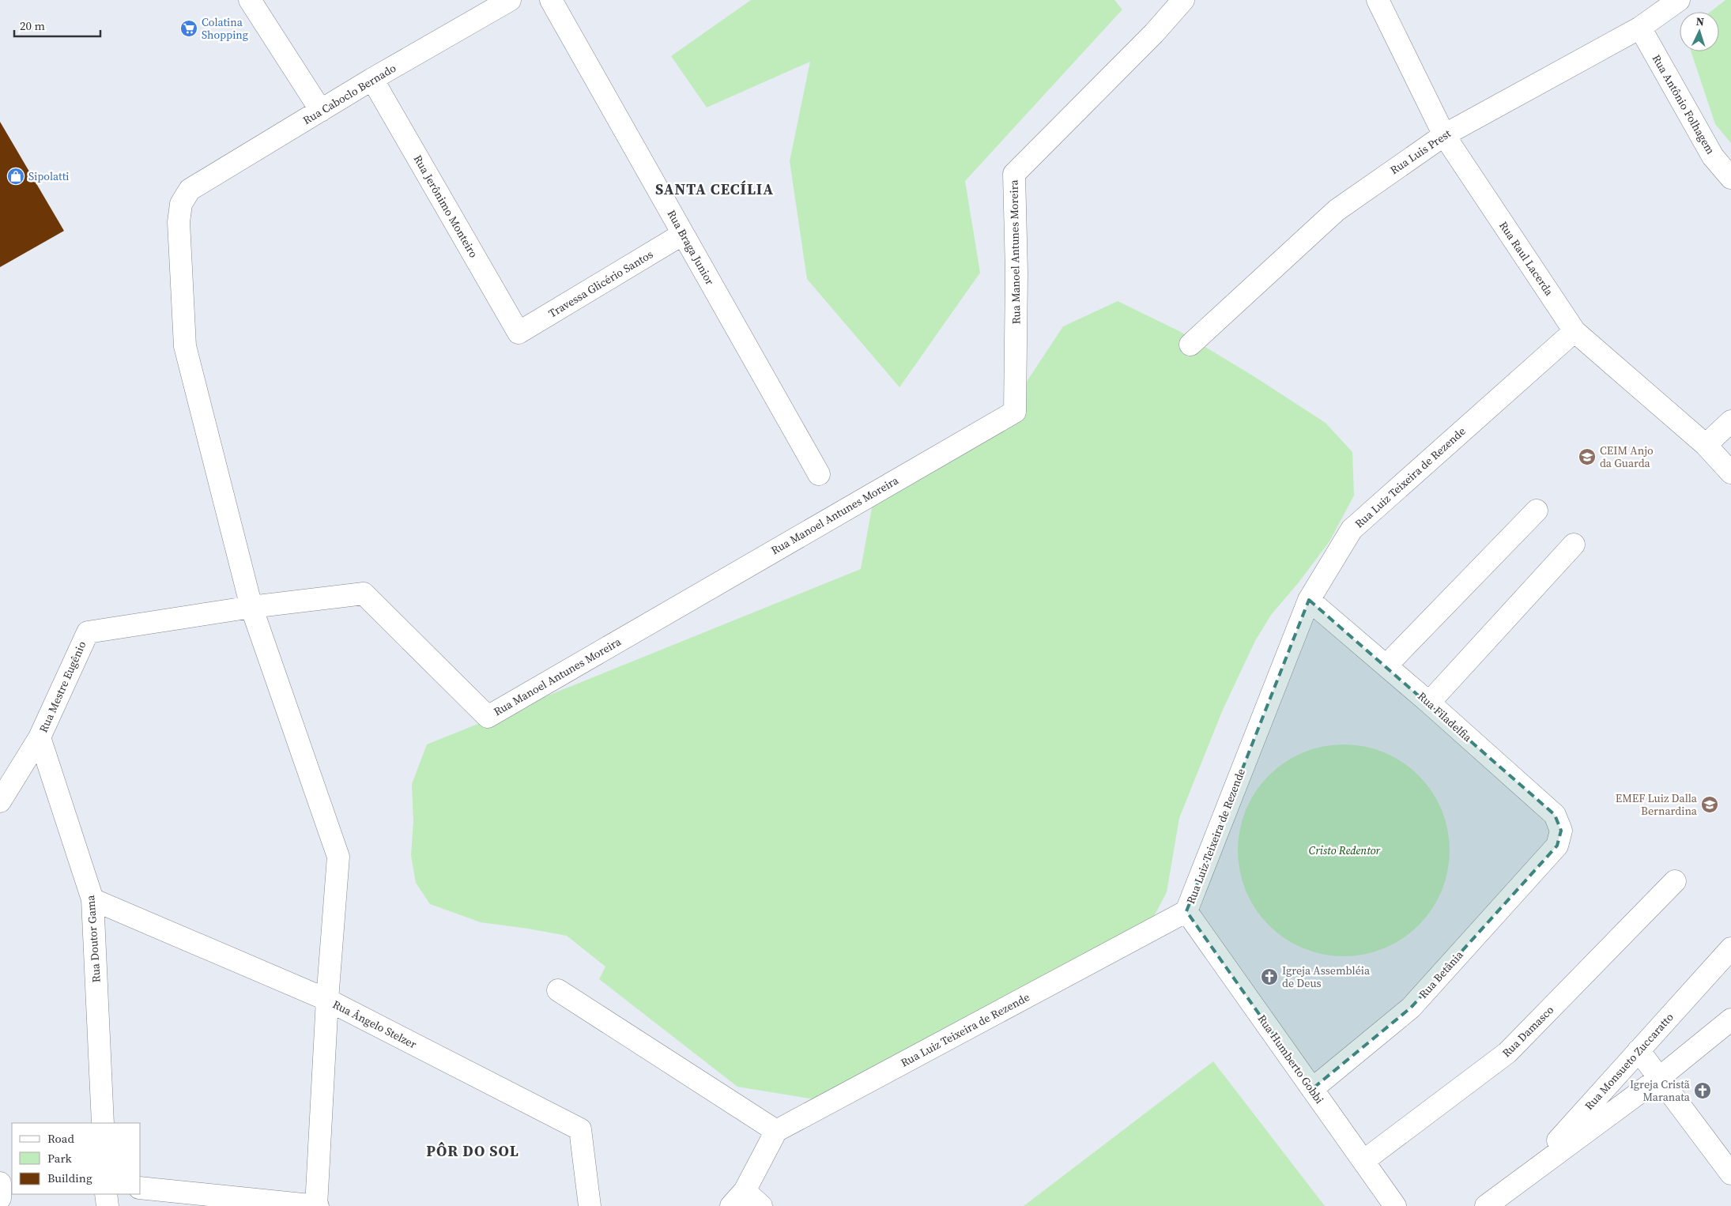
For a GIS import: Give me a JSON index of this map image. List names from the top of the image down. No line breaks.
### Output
{"streets":{"street":["Rua Caboclo Bernado","Rua Antônio Folhagem","Rua Luis Prest","Rua Jerônimo Monteiro","Rua Braga Junior","Rua Manoel Antunes Moreira","Rua Raul Lacerda","Travessa Glicério Santos","Rua Luiz Teixeira de Rezende","Rua Mestre Eugênio","Rua Filadelfia","Rua Doutor Gama","Rua Betânia","Rua Ângelo Stelzer","Rua Damasco","Rua Humberto Gobbi","Rua Monsueto Zuccaratto"]},"crossings":[["Rua Caboclo Bernado","Rua Jerônimo Monteiro"],["Rua Caboclo Bernado","Rua Manoel Antunes Moreira"],["Rua Caboclo Bernado","Rua Mestre Eugênio"],["Rua Antônio Folhagem","Rua Luis Prest"],["Rua Luis Prest","Rua Raul Lacerda"],["Rua Jerônimo Monteiro","Travessa Glicério Santos"],["Rua Braga Junior","Travessa Glicério Santos"],["Rua Manoel Antunes Moreira","Rua Mestre Eugênio"],["Rua Raul Lacerda","Rua Luiz Teixeira de Rezende"],["Rua Luiz Teixeira de Rezende","Rua Filadelfia"],["Rua Luiz Teixeira de Rezende","Rua Humberto Gobbi"],["Rua Mestre Eugênio","Rua Doutor Gama"],["Rua Filadelfia","Rua Betânia"],["Rua Doutor Gama","Rua Ângelo Stelzer"],["Rua Betânia","Rua Humberto Gobbi"],["Rua Damasco","Rua Humberto Gobbi"]],"districts":["SANTA CECÍLIA","PÔR DO SOL"],"parks":["Cristo Redentor"],"places":{"supermarket":["Colatina Shopping"],"shop":["Sipolatti"],"school or university":["CEIM Anjo da Guarda","EMEF Luiz Dalla Bernardina"],"church":["Igreja Assembléia de Deus","Igreja Cristã Maranata"]},"legend":["Road","Park","Building"],"scale_bar":"20 m","north":"top"}
